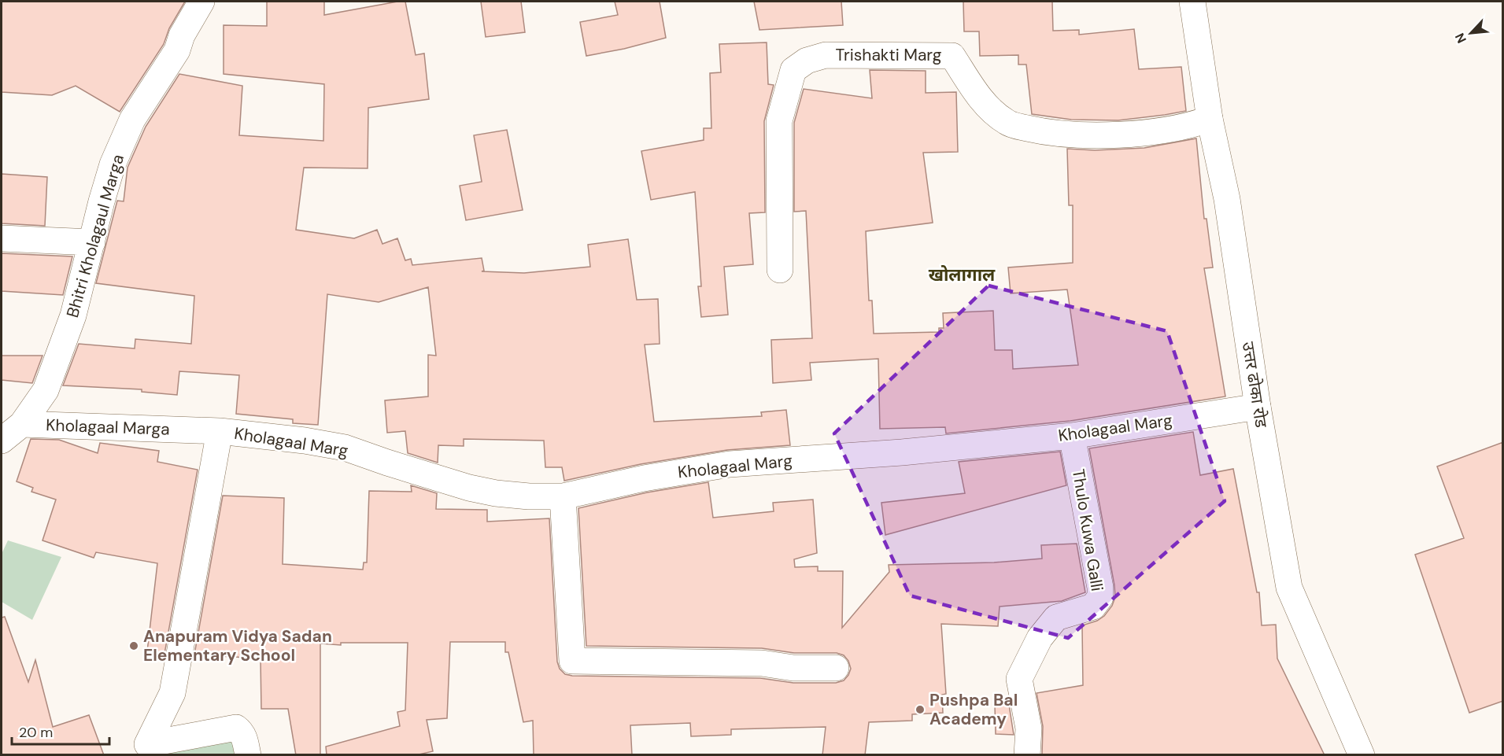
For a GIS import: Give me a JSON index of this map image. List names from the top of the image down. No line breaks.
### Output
{"streets":{"street":["Trishakti Marg","Bhitri Kholagaul Marga","उत्तर ढोका रोड","Kholagaal Marga","Kholagaal Marg","Thulo Kuwa Galli"]},"crossings":[["Trishakti Marg","उत्तर ढोका रोड"],["Bhitri Kholagaul Marga","Kholagaal Marga"],["उत्तर ढोका रोड","Kholagaal Marg"],["Kholagaal Marga","Kholagaal Marg"],["Kholagaal Marg","Thulo Kuwa Galli"]],"districts":["खोलागाल"],"places":["Anapuram Vidya Sadan Elementary School","Pushpa Bal Academy"],"scale_bar":"20 m","north":"bottom left"}
